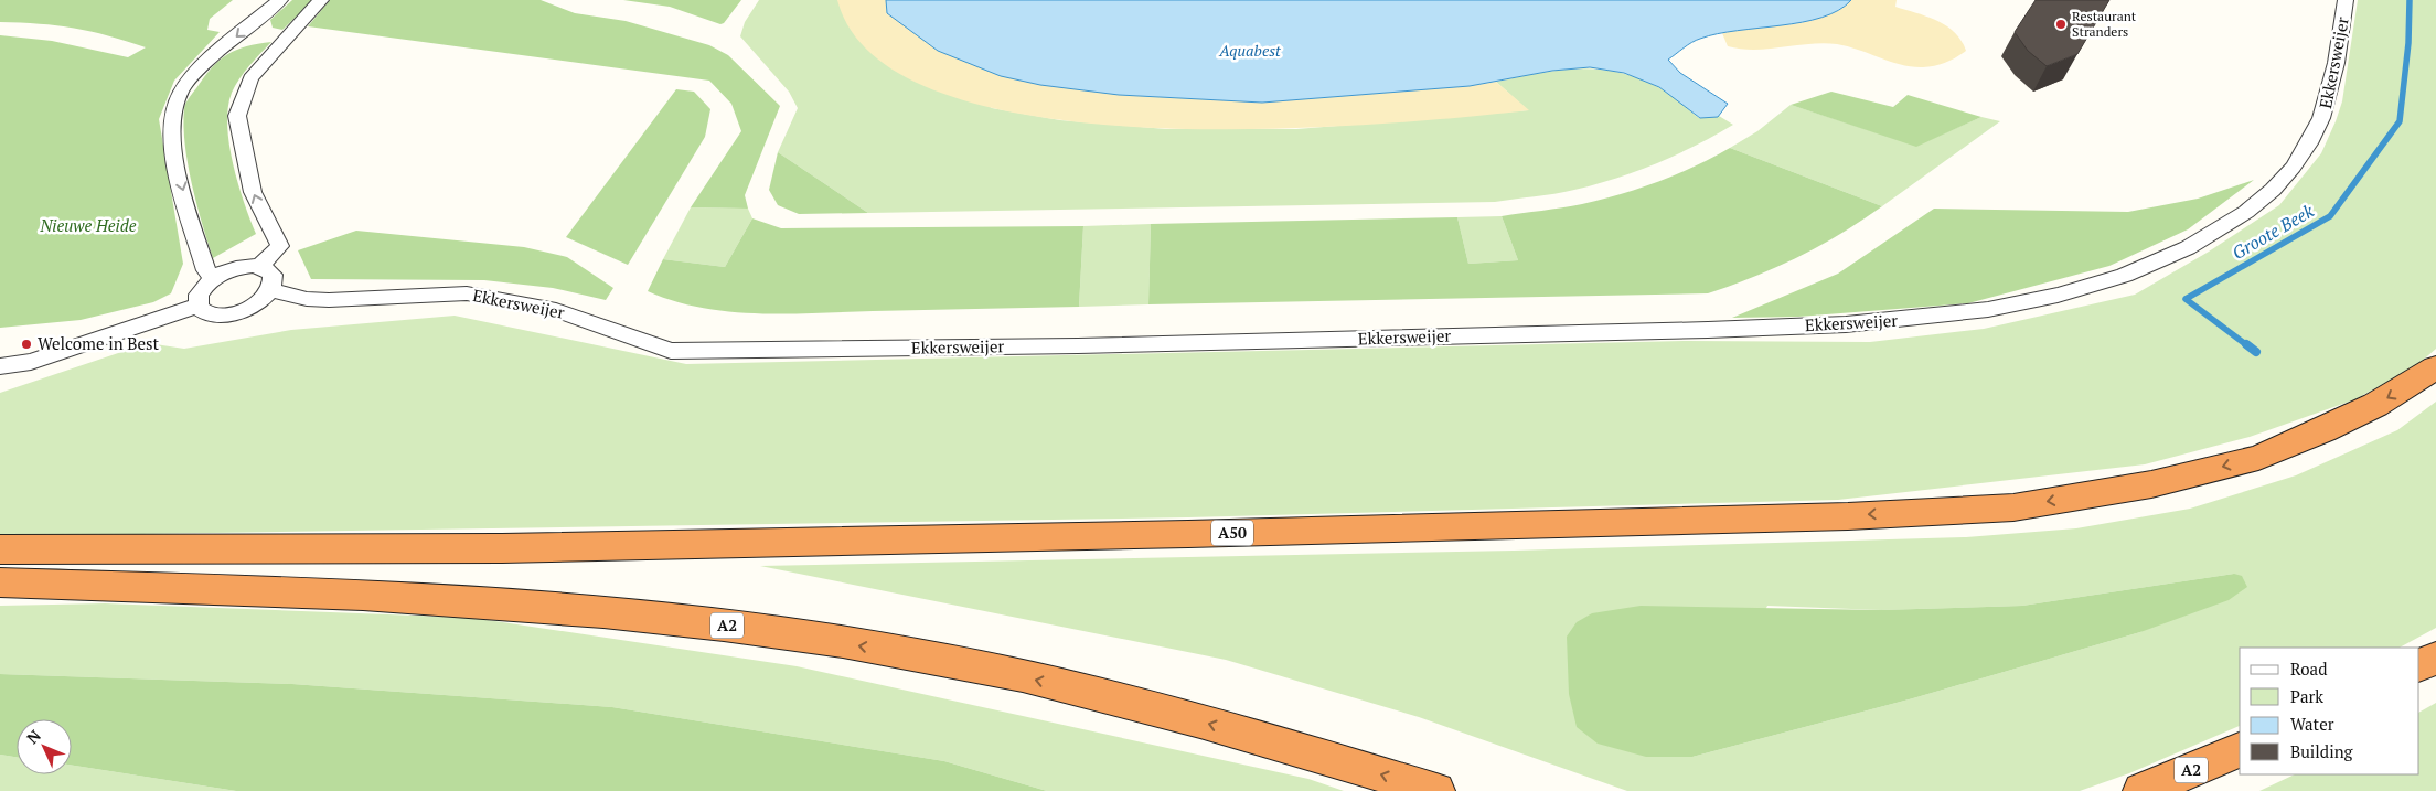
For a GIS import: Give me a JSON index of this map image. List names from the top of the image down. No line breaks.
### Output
{"streets":{"highway":["A50","A2"],"street":["Ekkersweijer"]},"water":["Aquabest","Groote Beek"],"parks":["Nieuwe Heide"],"places":["Restaurant Stranders","Welcome in Best"],"legend":["Road","Park","Water","Building"],"north":"top left"}
